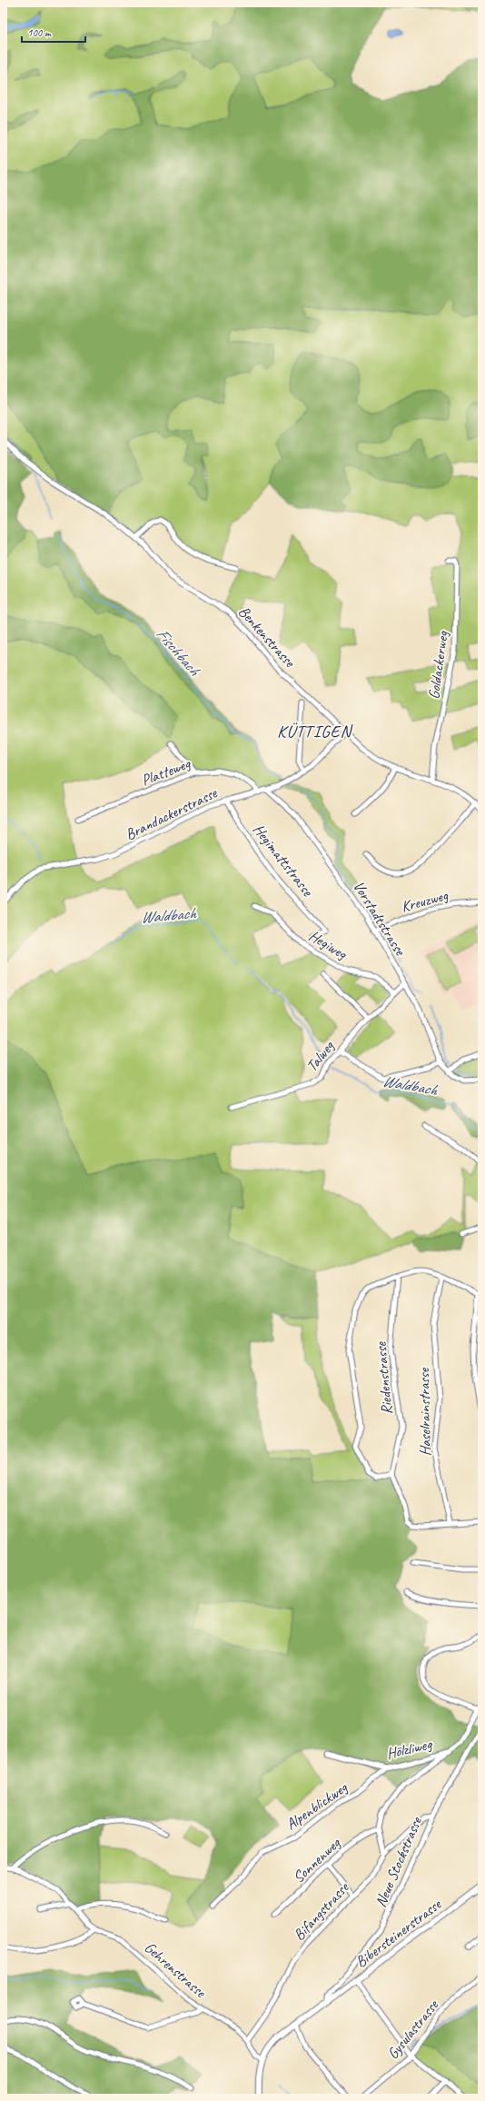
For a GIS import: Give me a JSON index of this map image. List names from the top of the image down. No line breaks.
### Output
{"streets":{"main road":["Bibersteinerstrasse"],"street":["Benkenstrasse","Goldackerweg","Platteweg","Brandackerstrasse","Hegimattstrasse","Kreuzweg","Vorstadtstrasse","Hegiweg","Talweg","Riedenstrasse","Haselrainstrasse","Hölzliweg","Alpenblickweg","Sonnenweg","Neue Stockstrasse","Bifangstrasse","Gehrenstrasse","Gysulastrasse"]},"crossings":[["Benkenstrasse","Goldackerweg"],["Benkenstrasse","Brandackerstrasse"],["Platteweg","Brandackerstrasse"],["Brandackerstrasse","Hegimattstrasse"],["Brandackerstrasse","Vorstadtstrasse"],["Kreuzweg","Vorstadtstrasse"],["Vorstadtstrasse","Talweg"],["Hegiweg","Talweg"],["Hölzliweg","Alpenblickweg"],["Neue Stockstrasse","Bifangstrasse"],["Neue Stockstrasse","Bibersteinerstrasse"],["Bifangstrasse","Gehrenstrasse"],["Bibersteinerstrasse","Gehrenstrasse"]],"districts":["KÜTTIGEN"],"water":["Fischbach","Waldbach"],"scale_bar":"100 m"}
